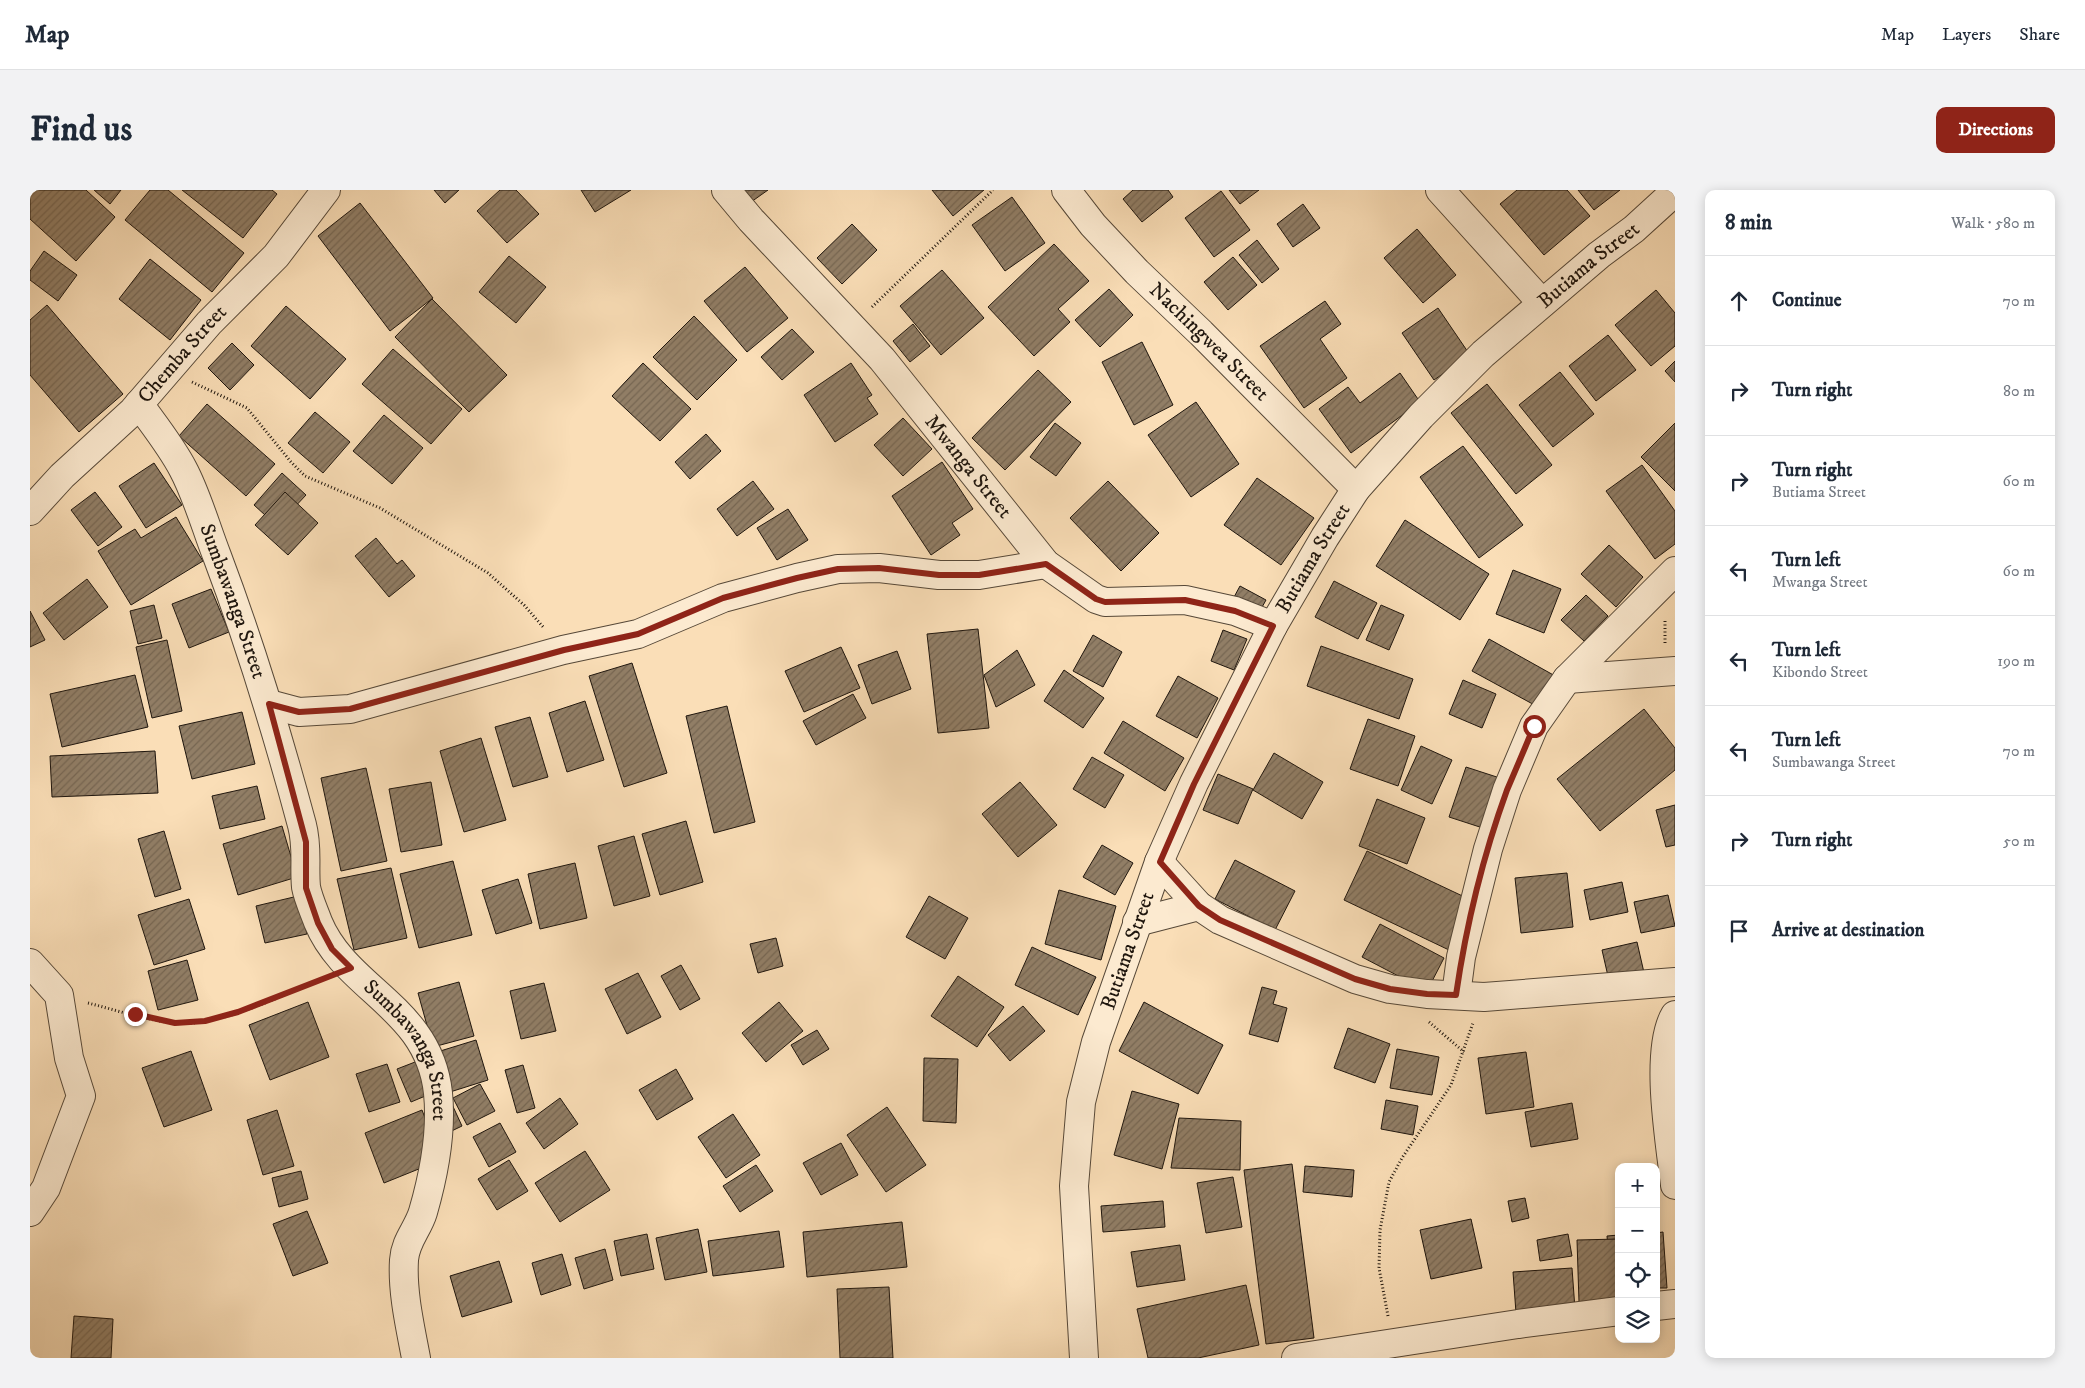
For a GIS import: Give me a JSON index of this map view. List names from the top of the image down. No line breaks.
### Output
{"streets":{"street":["Butiama Street","Nachingwea Street","Chemba Street","Mwanga Street","Sumbawanga Street"]},"crossings":[["Butiama Street","Nachingwea Street"],["Butiama Street","Mwanga Street"],["Chemba Street","Sumbawanga Street"]],"page":{"header":"Map","nav":["Map","Layers","Share"],"buttons":"Directions","title":"Find us","heading":["8 min","Walk · 580 m"],"list":[["Continue","70 m"],["Turn right","80 m"],["Turn right","Butiama Street","60 m"],["Turn left","Mwanga Street","60 m"],["Turn left","Kibondo Street","190 m"],["Turn left","Sumbawanga Street","70 m"],["Turn right","50 m"],"Arrive at destination"],"map_buttons":["+","−"]}}
